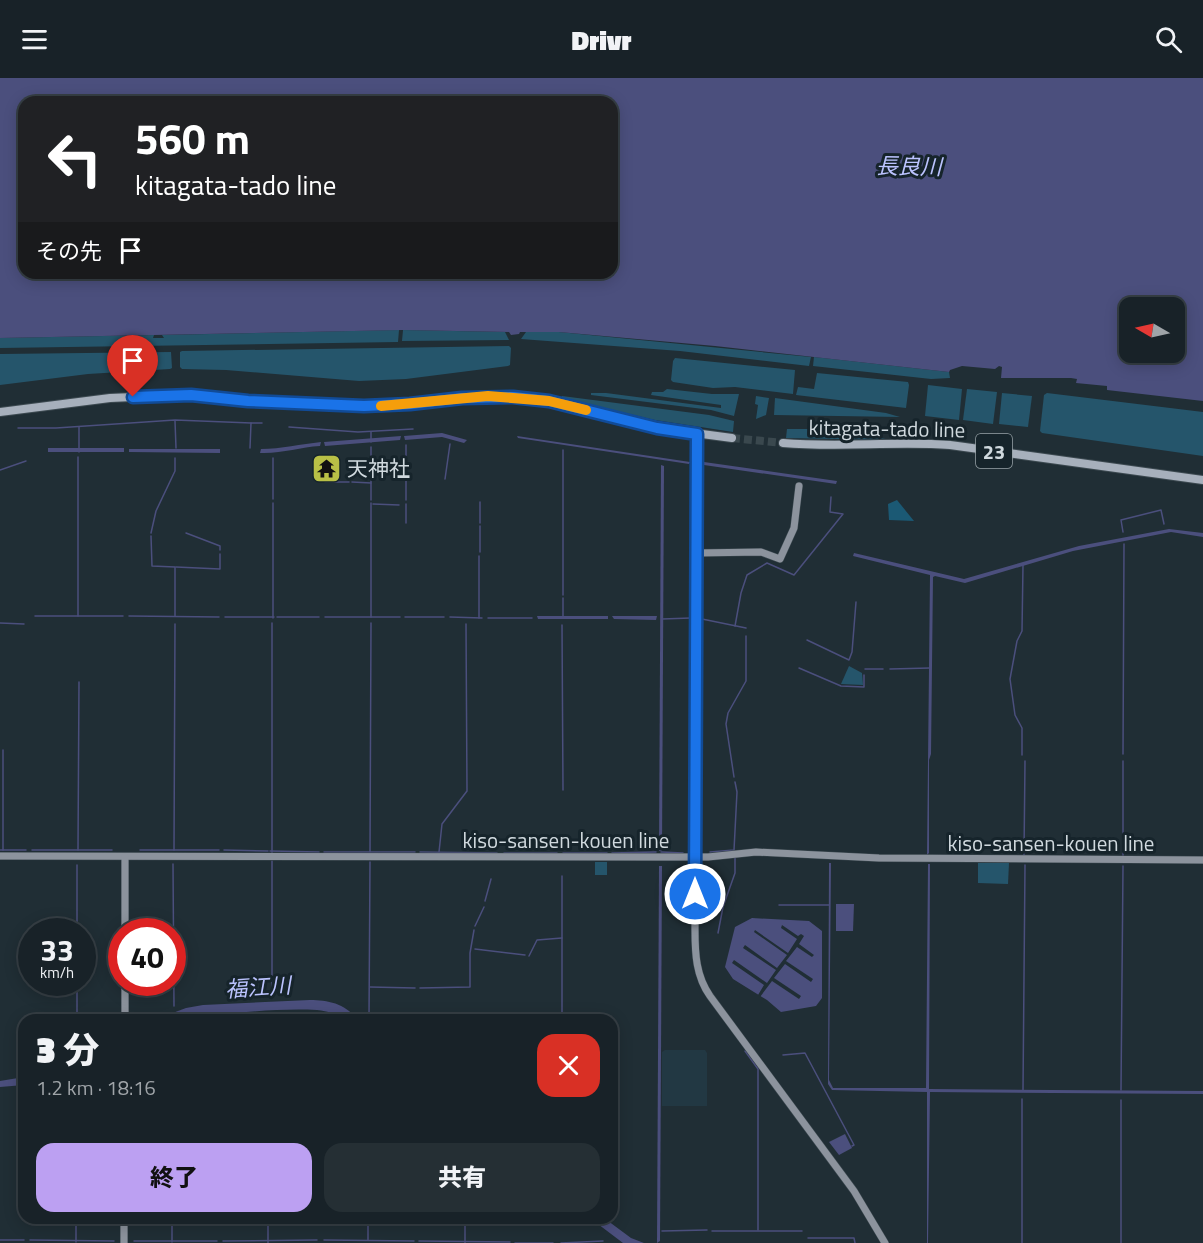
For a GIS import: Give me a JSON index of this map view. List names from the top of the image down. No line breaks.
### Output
{"streets":{"main road":["kitagata-tado line","23","kiso-sansen-kouen line"]},"water":["長良川","福江川"],"places":{"temple":["天神社"]},"north":"left","page":{"header":"Drivr","turn":["560 m","kitagata-tado line"],"then":"その先","speed":"33 km/h","limit":"40","heading":["3 分","1.2 km · 18:16"],"buttons":["終了","共有"]}}
